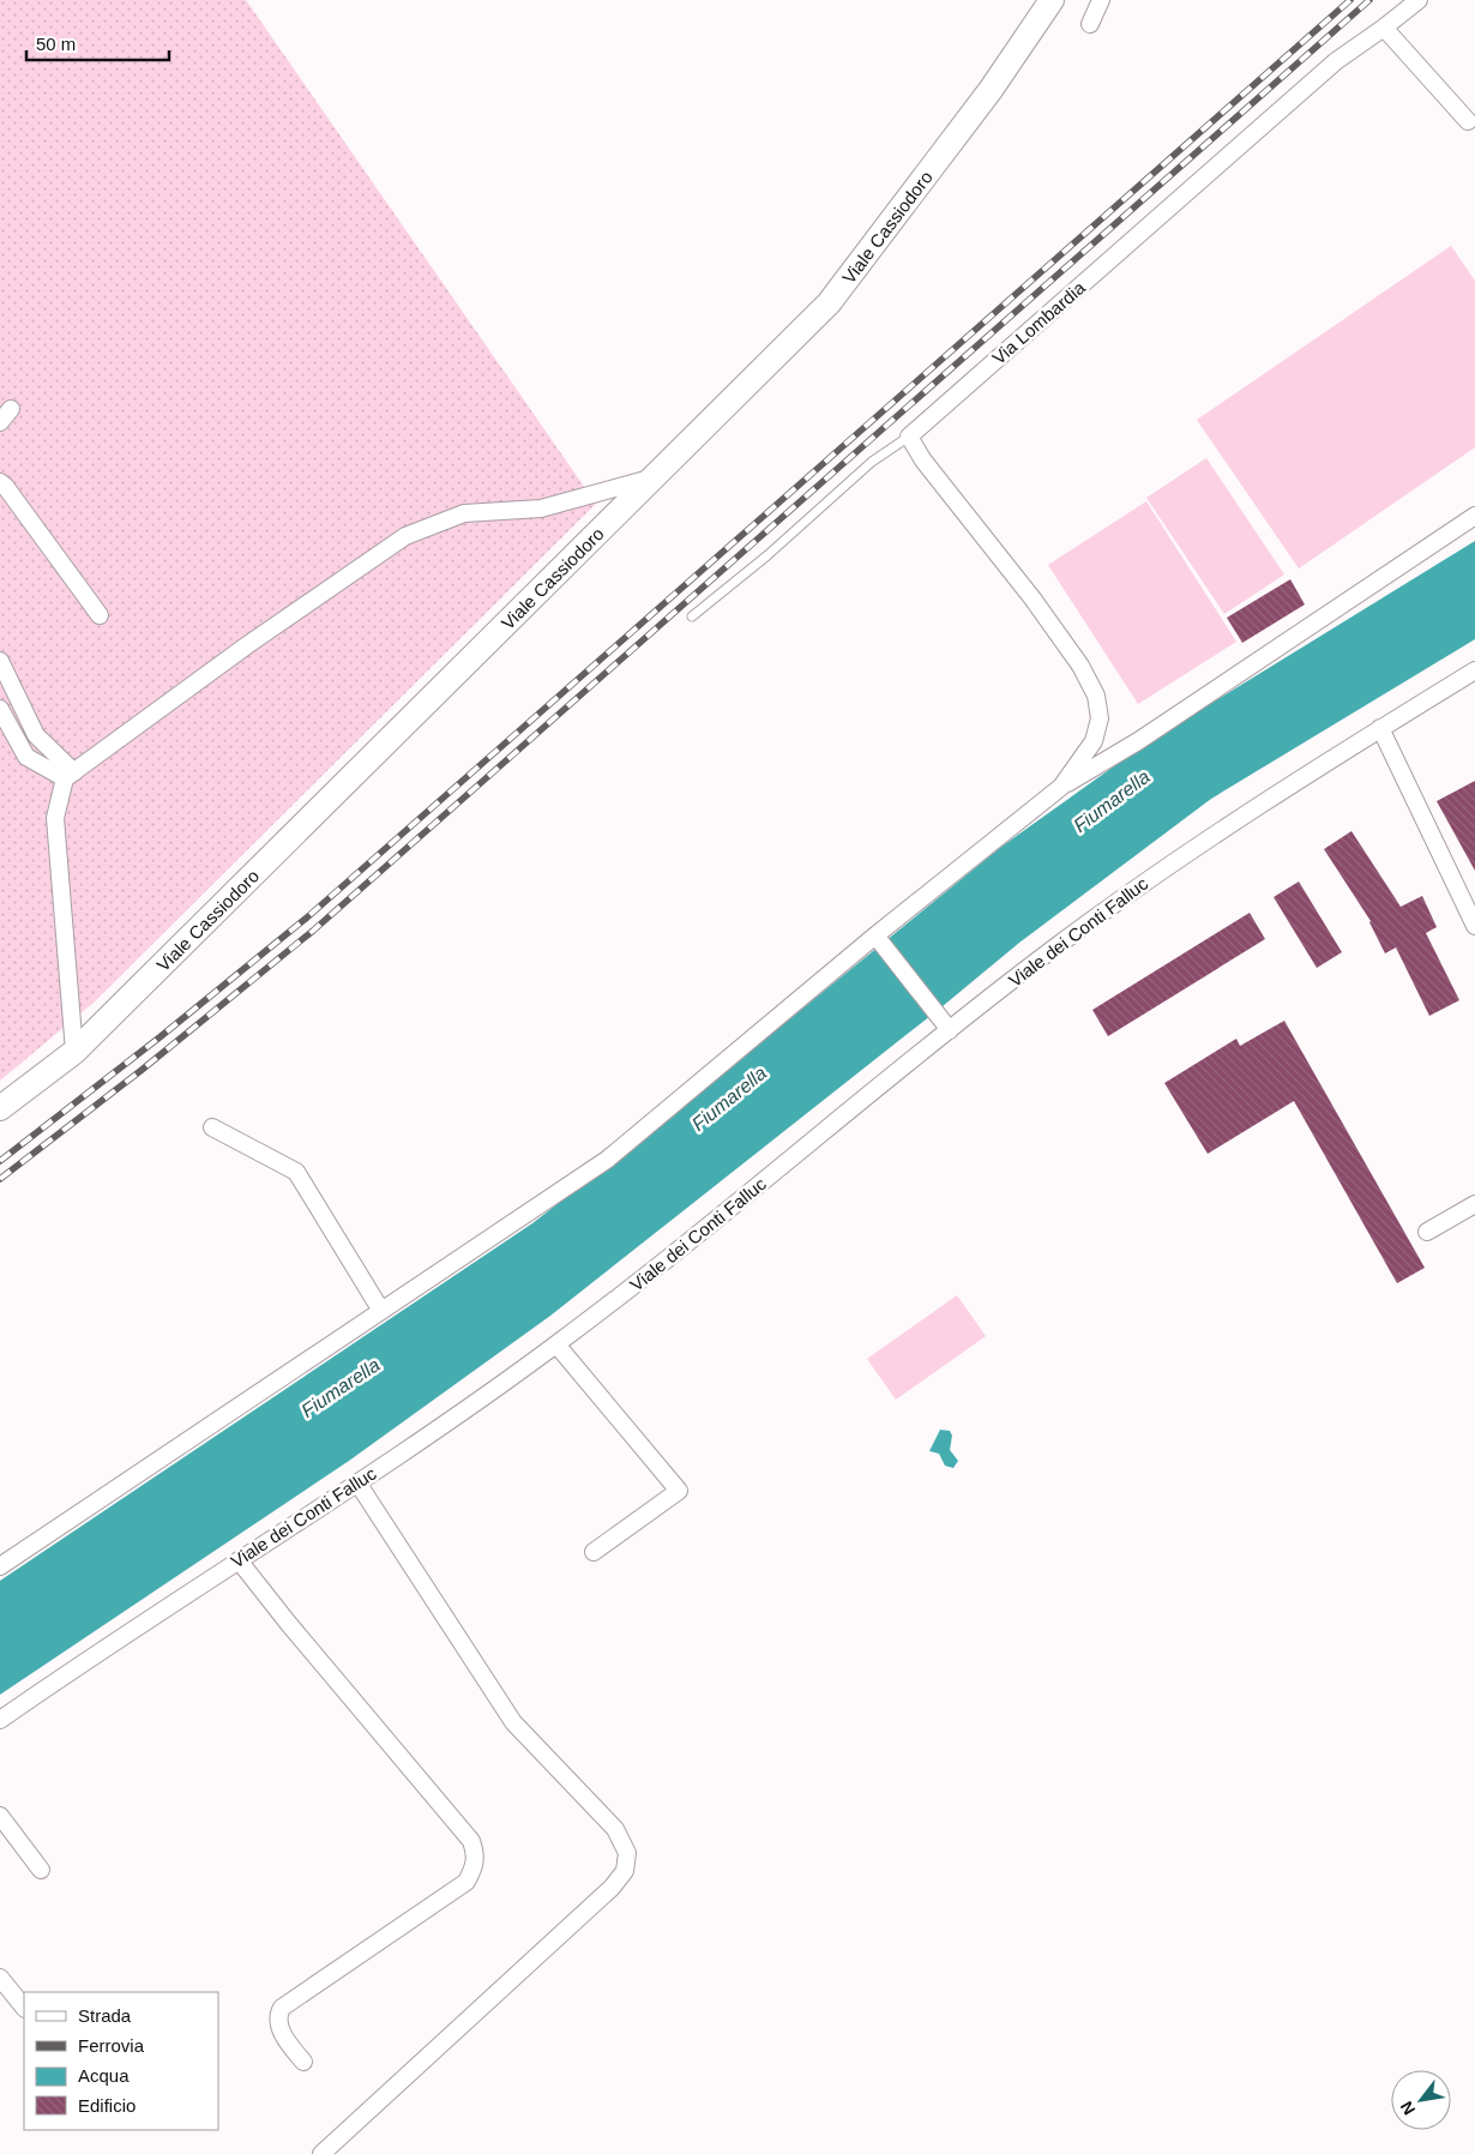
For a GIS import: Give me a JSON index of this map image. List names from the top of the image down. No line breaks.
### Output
{"streets":{"main road":["Viale Cassiodoro"],"street":["Via Lombardia","Viale dei Conti Falluc"]},"water":["Fiumarella"],"legend":["Strada","Ferrovia","Acqua","Edificio"],"scale_bar":"50 m","north":"bottom left"}
